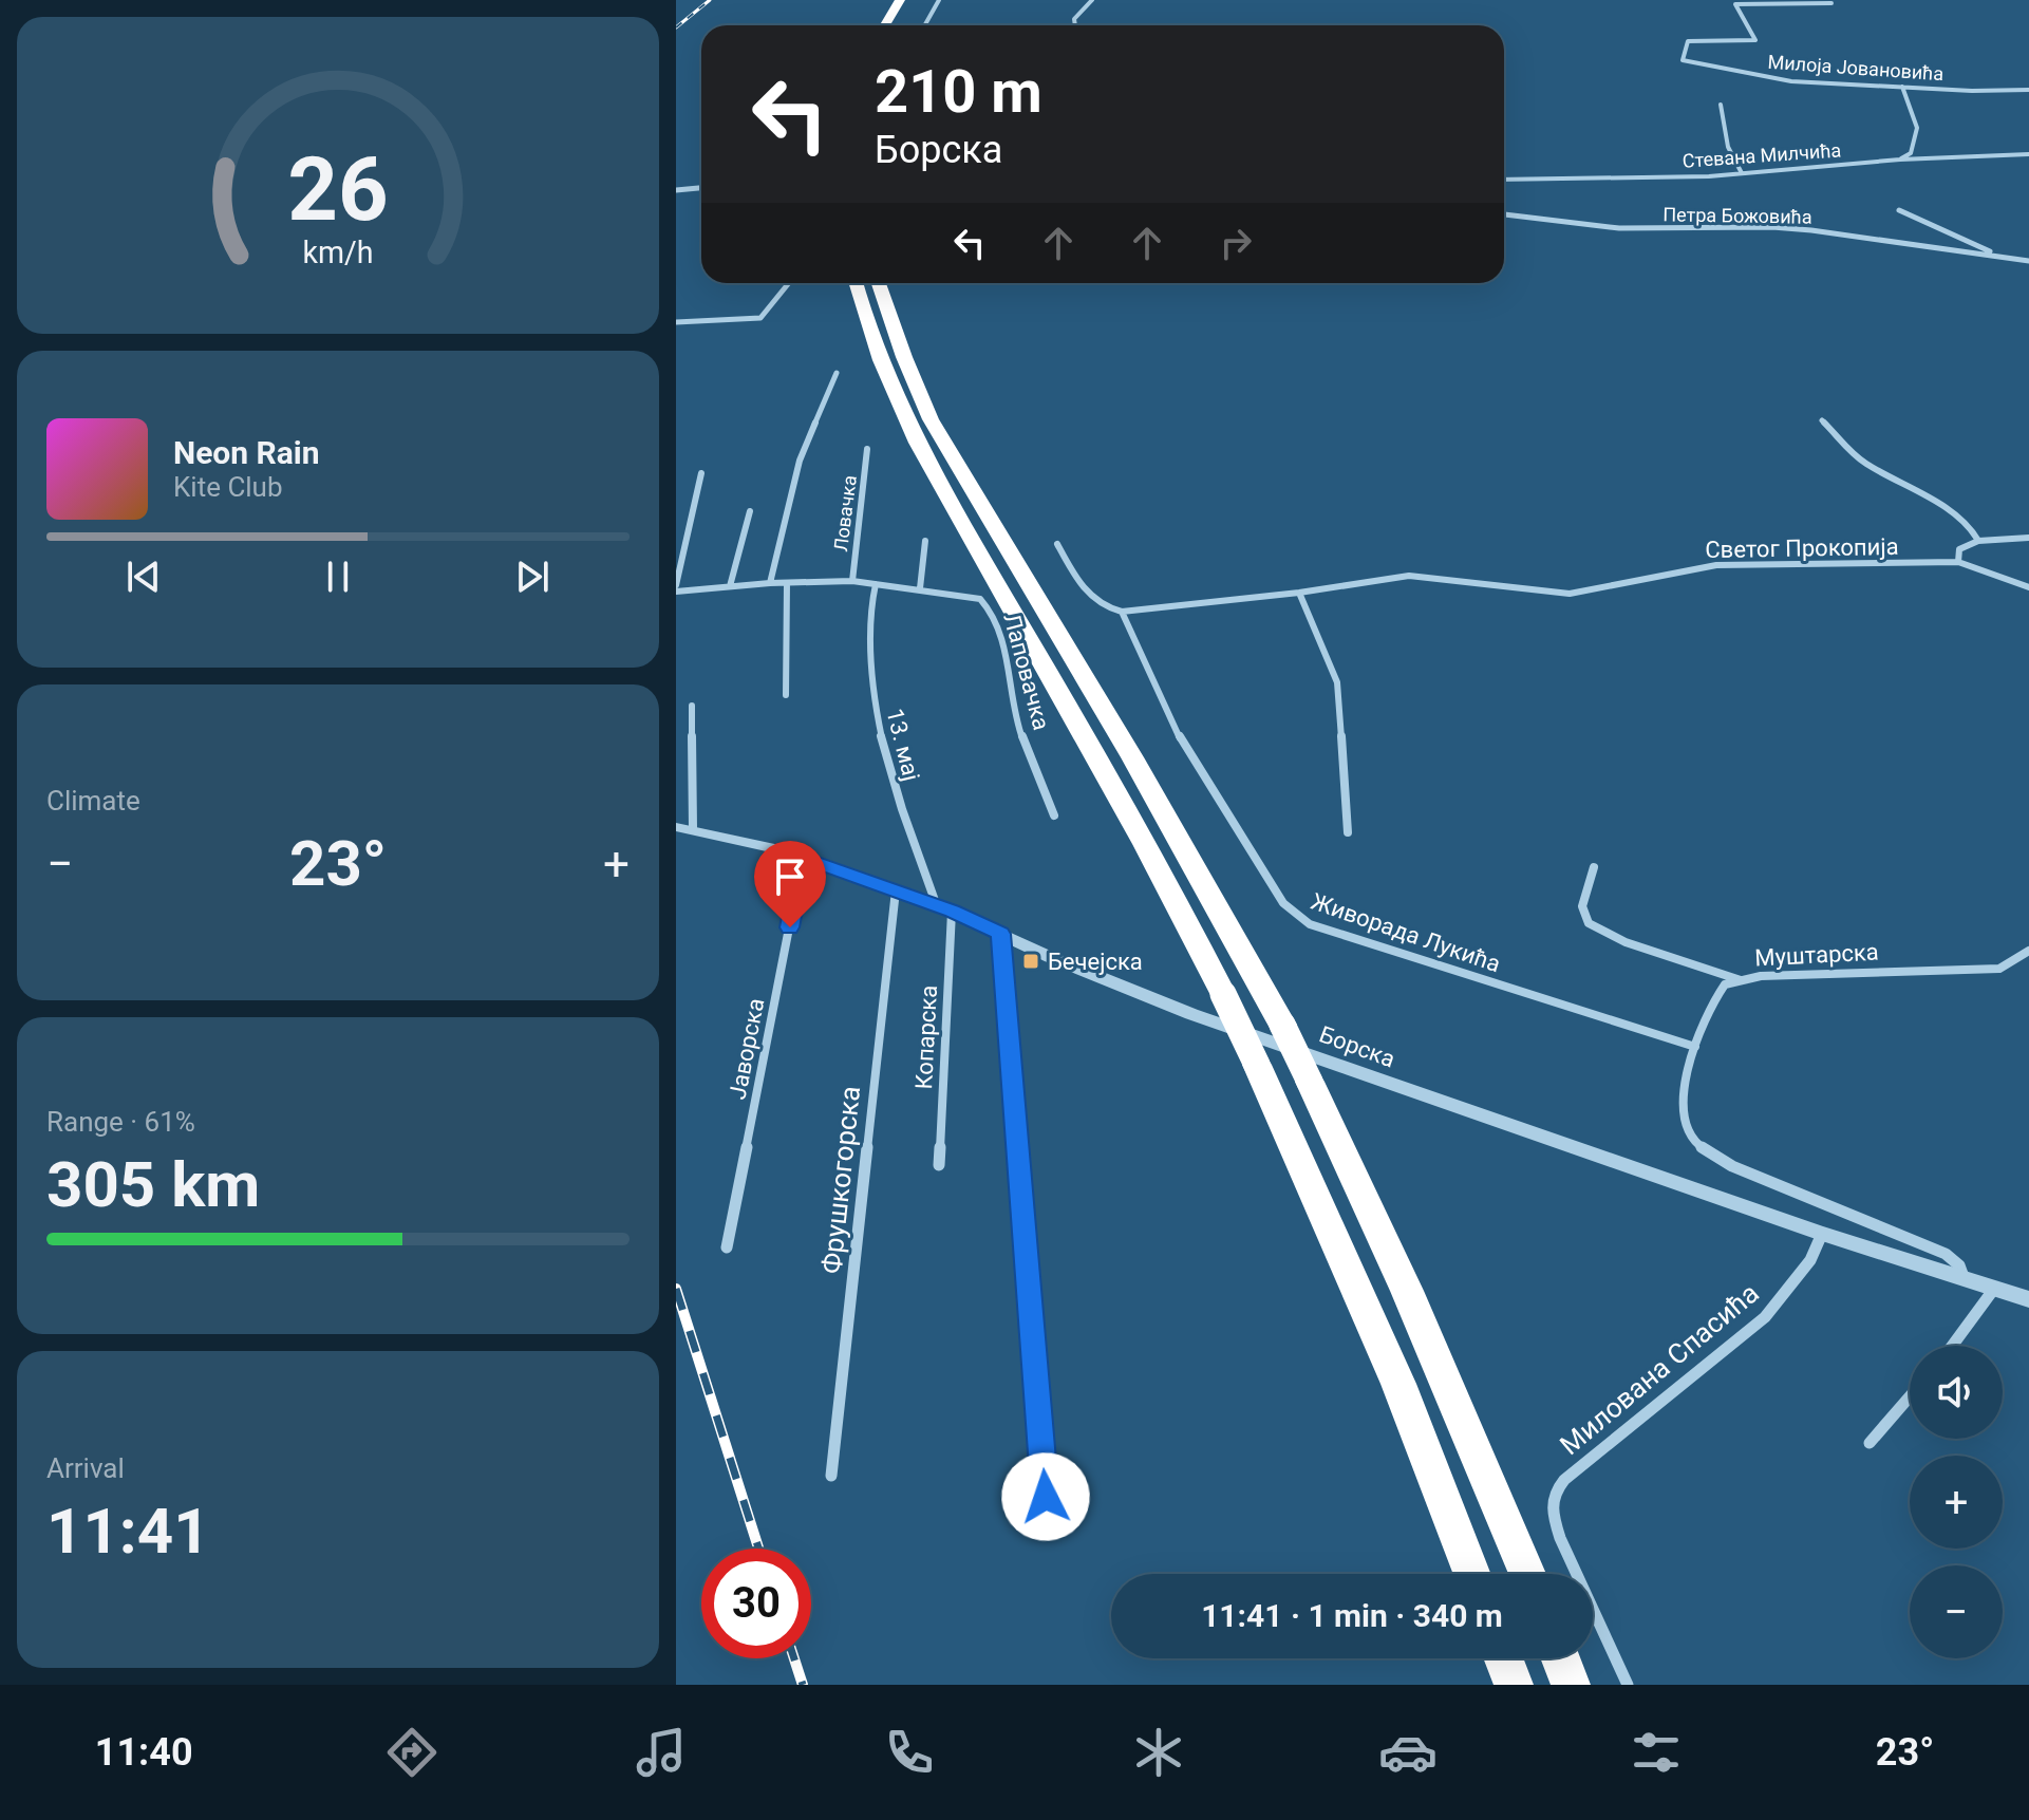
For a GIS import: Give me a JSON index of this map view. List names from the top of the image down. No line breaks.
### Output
{"streets":{"street":["Милоја Јовановића","Стевана Милчића","Петра Божовића","Ловачка","Светог Прокопија","Лаповачка","13. мај","Живорада Лукића","Муштарска","Копарска","Борска","Јаворска","Фрушкогорска","Милована Спасића"]},"crossings":[["Ловачка","Лаповачка"],["Светог Прокопија","Живорада Лукића"],["Лаповачка","13. мај"],["13. мај","Копарска"],["13. мај","Борска"],["Живорада Лукића","Муштарска"],["Муштарска","Борска"],["Копарска","Борска"],["Борска","Јаворска"],["Борска","Фрушкогорска"],["Борска","Милована Спасића"]],"places":{"transit":["Бечејска"]},"page":{"turn":["210 m","Борска"],"song":["Neon Rain","Kite Club"],"tile":["Climate",["Range · 61%","305 km"],["Arrival","11:41"]],"heat":["−","23°","+"],"map_buttons":["+","−"],"limit":"30","trip":"11:41 · 1 min · 340 m","tabs":["11:40","23°"],"gauge":["26","km/h"]}}
